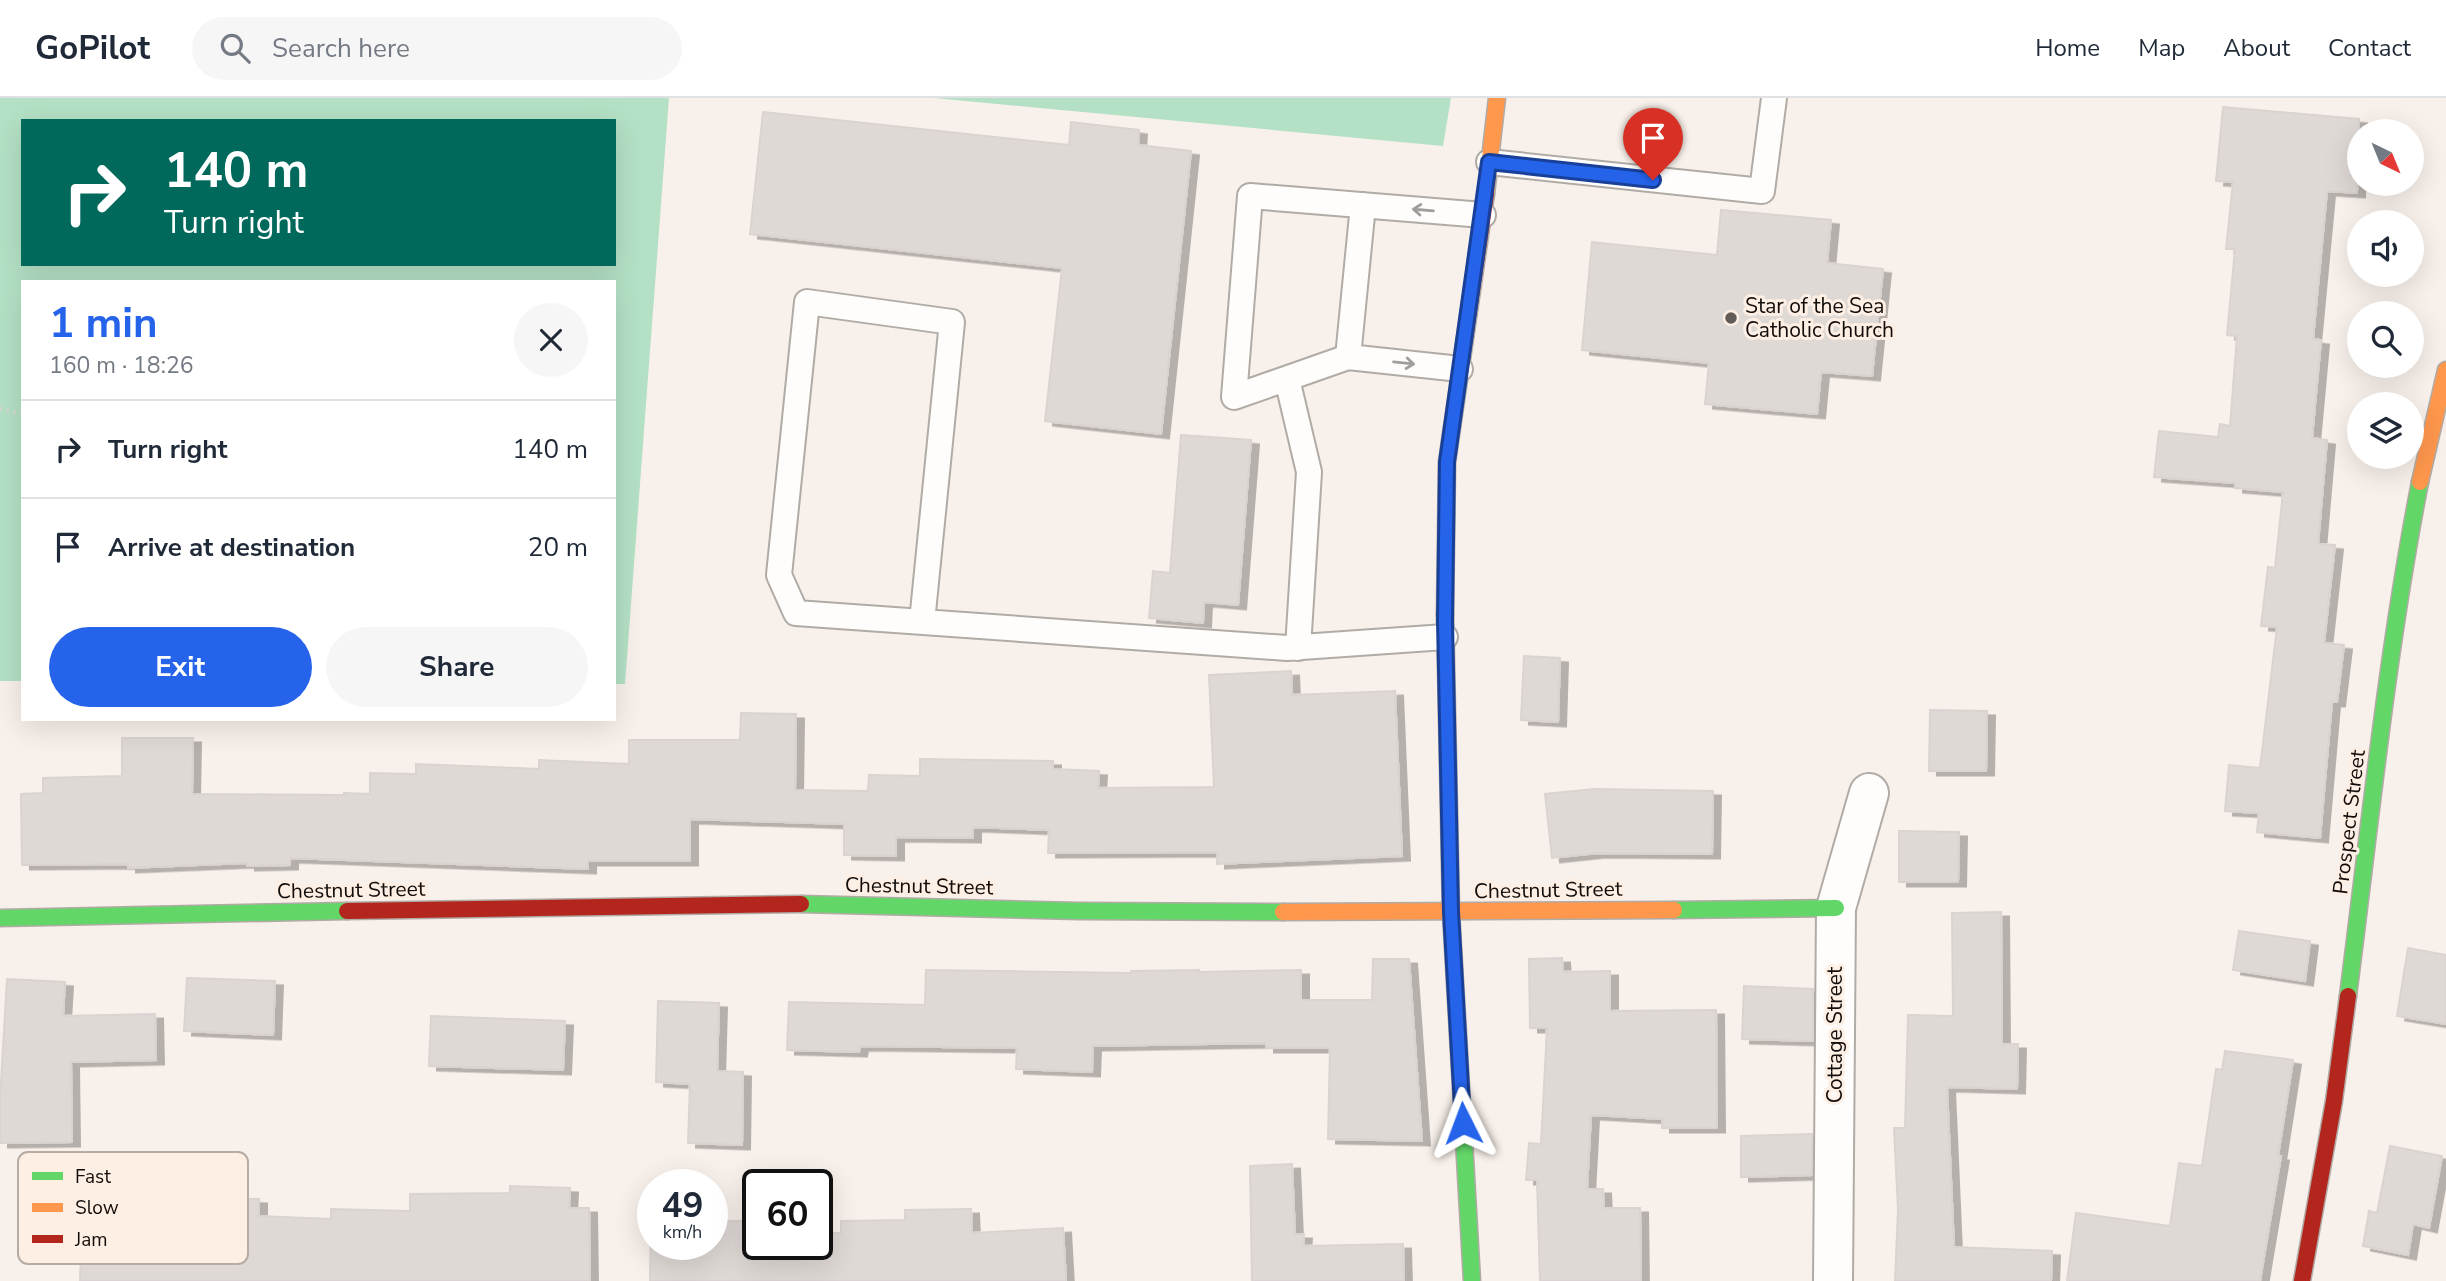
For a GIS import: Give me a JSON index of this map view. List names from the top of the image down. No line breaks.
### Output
{"streets":{"street":["Prospect Street","Chestnut Street","Cottage Street"]},"crossings":[["Chestnut Street","Cottage Street"]],"places":["Star of the Sea Catholic Church"],"legend":["Fast","Slow","Jam"],"north":"bottom right","page":{"header":"GoPilot","search":"Search here","nav":["Home","Map","About","Contact"],"turn":["140 m","Turn right"],"heading":["1 min","160 m · 18:26"],"list":[{"name":"Turn right","value":"140 m"},{"name":"Arrive at destination","value":"20 m"}],"buttons":["Exit","Share"],"speed":"49 km/h","limit":"60"}}
